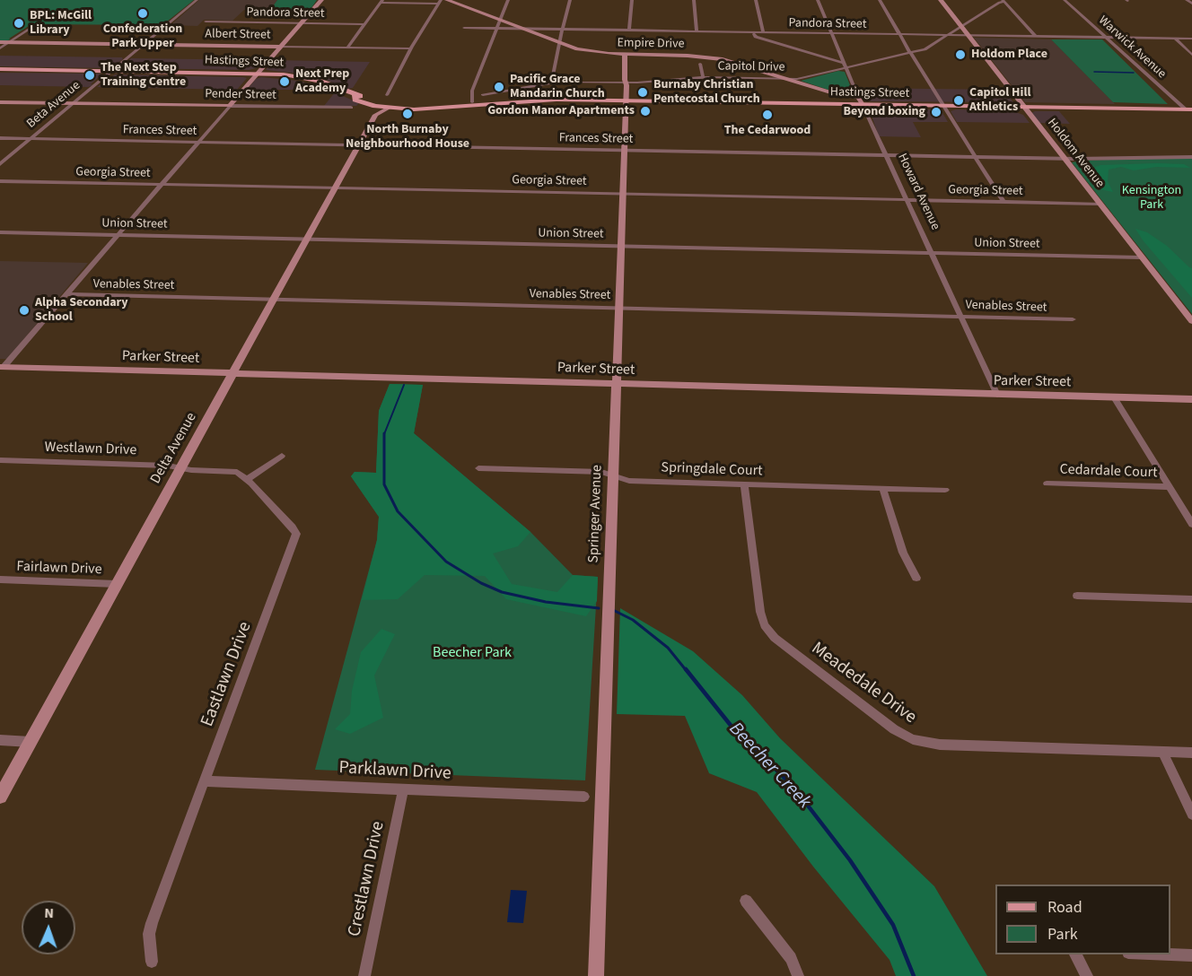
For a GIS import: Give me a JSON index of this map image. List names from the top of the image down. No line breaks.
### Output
{"streets":{"main road":["Hastings Street"],"street":["Pandora Street","Albert Street","Empire Drive","Warwick Avenue","Capitol Drive","Pender Street","Beta Avenue","Frances Street","Holdom Avenue","Georgia Street","Howard Avenue","Union Street","Venables Street","Parker Street","Delta Avenue","Westlawn Drive","Springdale Court","Cedardale Court","Springer Avenue","Fairlawn Drive","Eastlawn Drive","Meadedale Drive","Parklawn Drive","Crestlawn Drive"]},"crossings":[["Pandora Street","Empire Drive"],["Pandora Street","Warwick Avenue"],["Pandora Street","Capitol Drive"],["Pandora Street","Holdom Avenue"],["Pandora Street","Howard Avenue"],["Albert Street","Beta Avenue"],["Empire Drive","Capitol Drive"],["Empire Drive","Howard Avenue"],["Empire Drive","Springer Avenue"],["Warwick Avenue","Hastings Street"],["Hastings Street","Capitol Drive"],["Hastings Street","Beta Avenue"],["Hastings Street","Holdom Avenue"],["Hastings Street","Howard Avenue"],["Hastings Street","Delta Avenue"],["Hastings Street","Springer Avenue"],["Capitol Drive","Holdom Avenue"],["Capitol Drive","Howard Avenue"],["Capitol Drive","Springer Avenue"],["Pender Street","Beta Avenue"],["Beta Avenue","Frances Street"],["Frances Street","Holdom Avenue"],["Frances Street","Howard Avenue"],["Frances Street","Delta Avenue"],["Frances Street","Springer Avenue"],["Holdom Avenue","Georgia Street"],["Holdom Avenue","Union Street"],["Georgia Street","Howard Avenue"],["Georgia Street","Delta Avenue"],["Georgia Street","Springer Avenue"],["Howard Avenue","Union Street"],["Howard Avenue","Venables Street"],["Howard Avenue","Parker Street"],["Union Street","Delta Avenue"],["Union Street","Springer Avenue"],["Venables Street","Delta Avenue"],["Venables Street","Springer Avenue"],["Parker Street","Delta Avenue"],["Parker Street","Springer Avenue"],["Delta Avenue","Westlawn Drive"],["Delta Avenue","Fairlawn Drive"],["Delta Avenue","Eastlawn Drive"],["Westlawn Drive","Eastlawn Drive"],["Springdale Court","Springer Avenue"],["Springdale Court","Meadedale Drive"],["Eastlawn Drive","Parklawn Drive"],["Parklawn Drive","Crestlawn Drive"]],"water":["Beecher Creek"],"parks":["Kensington Park","Beecher Park"],"places":["Confederation Park Upper","BPL: McGill Library","Holdom Place","The Next Step Training Centre","Next Prep Academy","Pacific Grace Mandarin Church","Burnaby Christian Pentecostal Church","Capitol Hill Athletics","Gordon Manor Apartments","Beyond boxing","North Burnaby Neighbourhood House","The Cedarwood","Alpha Secondary School"],"legend":["Road","Park"],"north":"top"}
